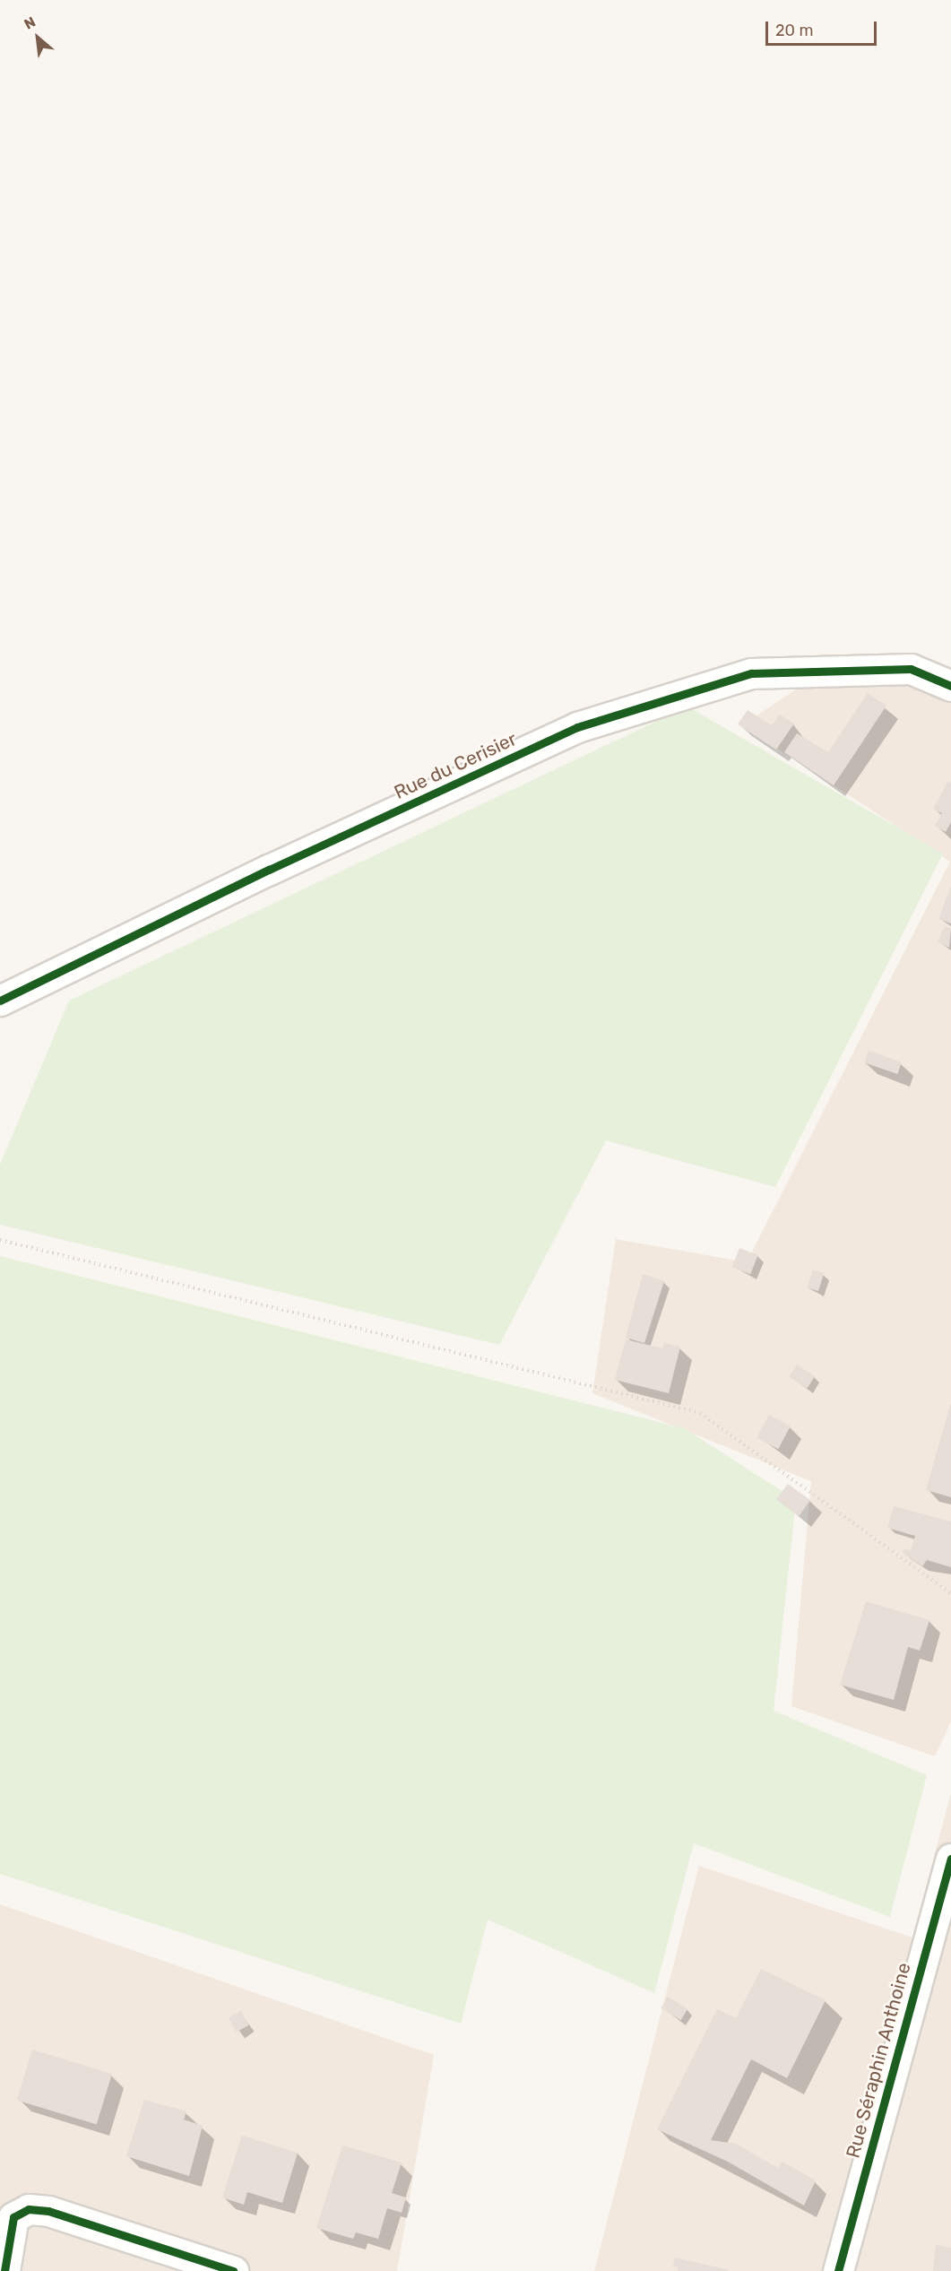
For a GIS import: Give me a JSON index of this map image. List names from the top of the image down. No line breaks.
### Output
{"streets":{"street":["Rue du Cerisier","Rue Séraphin Anthoine"]},"scale_bar":"20 m","north":"top left"}
